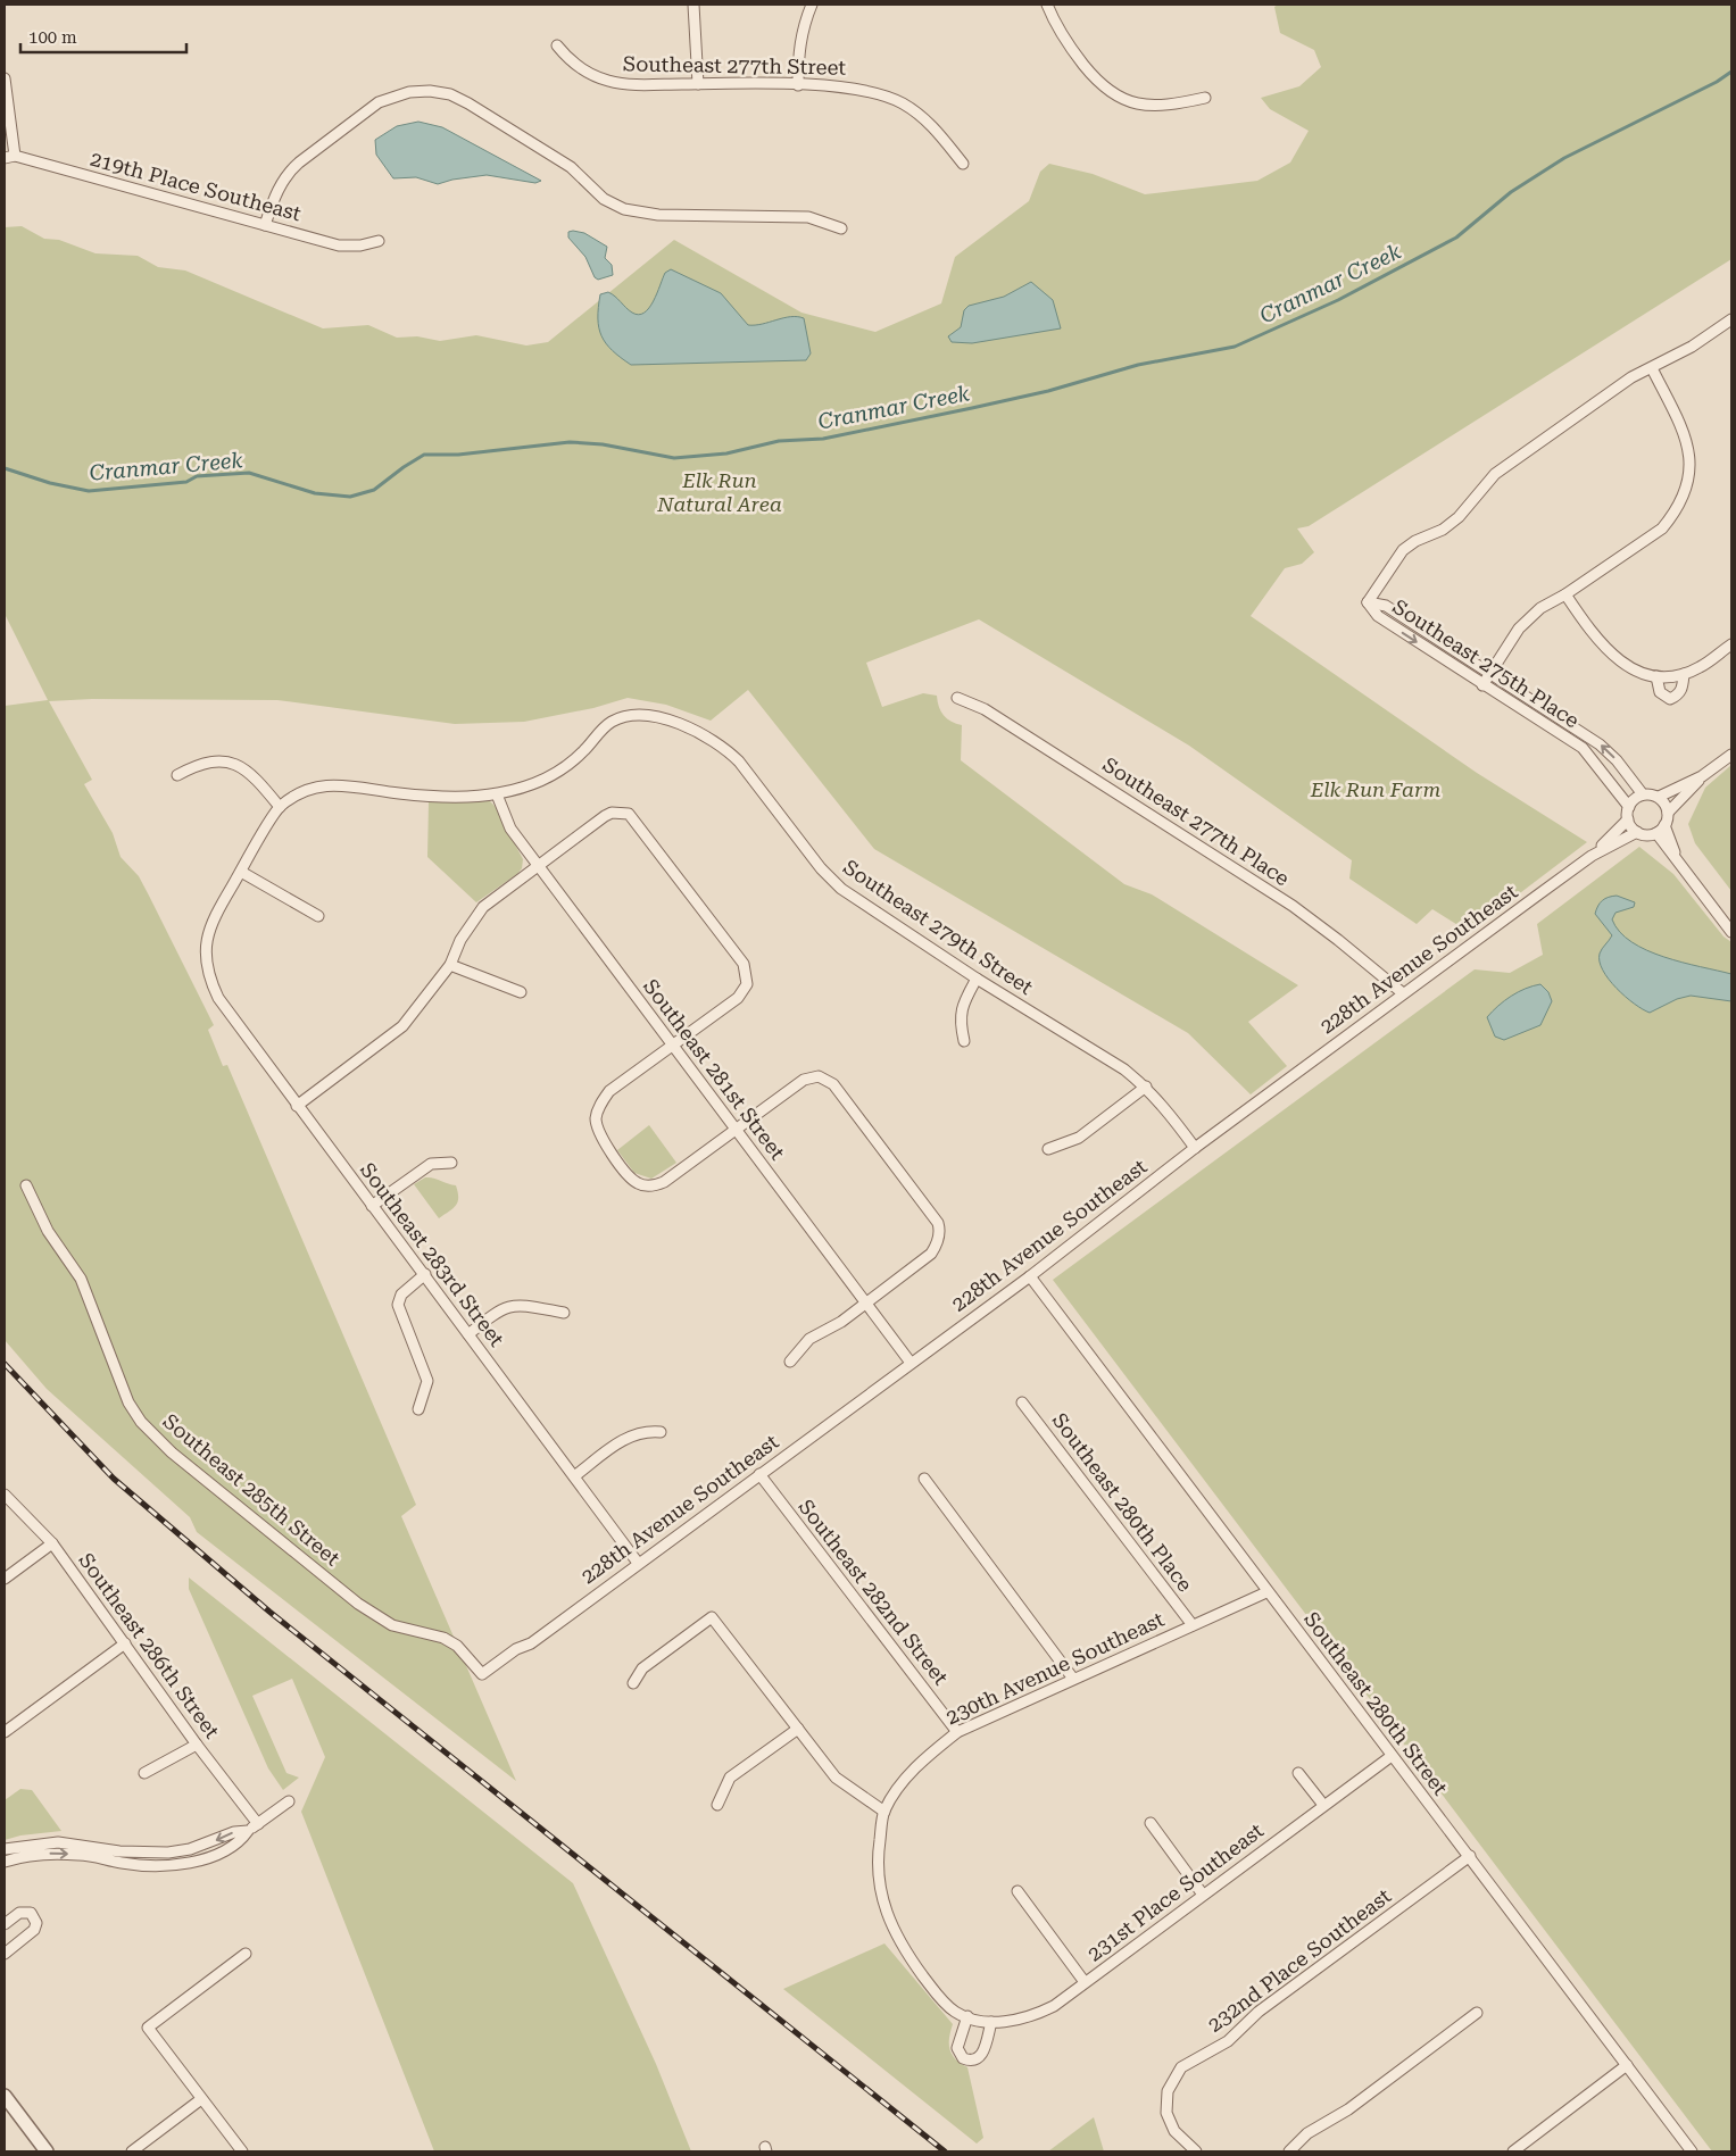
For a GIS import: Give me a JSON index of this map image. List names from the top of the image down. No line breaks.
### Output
{"streets":{"street":["Southeast 277th Street","219th Place Southeast","Southeast 275th Place","Southeast 277th Place","Southeast 279th Street","228th Avenue Southeast","Southeast 281st Street","Southeast 283rd Street","Southeast 285th Street","Southeast 280th Place","Southeast 282nd Street","Southeast 286th Street","230th Avenue Southeast","Southeast 280th Street","231st Place Southeast","232nd Place Southeast"]},"crossings":[["Southeast 275th Place","228th Avenue Southeast"],["Southeast 277th Place","228th Avenue Southeast"],["Southeast 279th Street","228th Avenue Southeast"],["Southeast 279th Street","Southeast 281st Street"],["228th Avenue Southeast","Southeast 281st Street"],["228th Avenue Southeast","Southeast 283rd Street"],["228th Avenue Southeast","Southeast 285th Street"],["228th Avenue Southeast","Southeast 282nd Street"],["228th Avenue Southeast","Southeast 280th Street"],["Southeast 280th Place","230th Avenue Southeast"],["Southeast 282nd Street","230th Avenue Southeast"],["230th Avenue Southeast","Southeast 280th Street"],["230th Avenue Southeast","231st Place Southeast"],["Southeast 280th Street","231st Place Southeast"],["Southeast 280th Street","232nd Place Southeast"]],"water":["Cranmar Creek"],"parks":["Elk Run Natural Area","Elk Run Farm"],"scale_bar":"100 m"}
